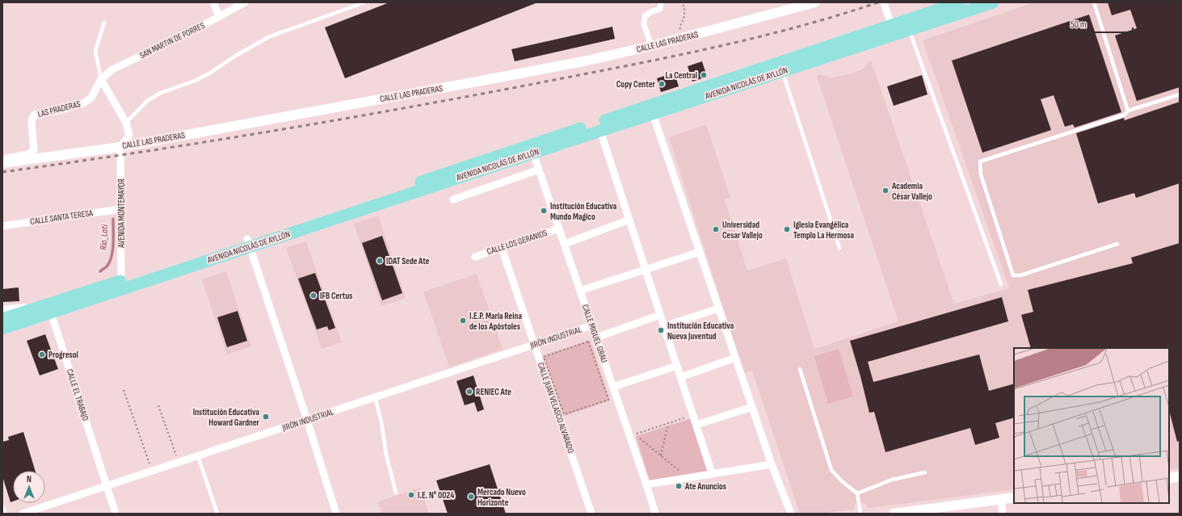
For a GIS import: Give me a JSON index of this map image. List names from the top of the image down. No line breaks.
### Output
{"streets":{"main road":["AVENIDA NICOLÁS DE AYLLÓN"],"street":["SAN MARTIN DE PORRES","CALLE LAS PRADERAS","LAS PRADERAS","AVENIDA MONTEMAYOR","CALLE SANTA TERESA","CALLE LOS GERANIOS","CALLE MIGUEL GRAU","JIRÓN INDUSTRIAL","CALLE EL TRABAJO","CALLE JUAN VELASCO ALVARADO"]},"crossings":[["SAN MARTIN DE PORRES","LAS PRADERAS"],["CALLE LAS PRADERAS","AVENIDA MONTEMAYOR"],["AVENIDA NICOLÁS DE AYLLÓN","AVENIDA MONTEMAYOR"],["AVENIDA NICOLÁS DE AYLLÓN","CALLE MIGUEL GRAU"],["AVENIDA NICOLÁS DE AYLLÓN","CALLE EL TRABAJO"],["AVENIDA MONTEMAYOR","CALLE SANTA TERESA"],["CALLE LOS GERANIOS","CALLE MIGUEL GRAU"],["CALLE LOS GERANIOS","CALLE JUAN VELASCO ALVARADO"],["CALLE MIGUEL GRAU","JIRÓN INDUSTRIAL"],["JIRÓN INDUSTRIAL","CALLE EL TRABAJO"],["JIRÓN INDUSTRIAL","CALLE JUAN VELASCO ALVARADO"]],"water":["Rio_Lati"],"places":["La Central","Copy Center","Academia César Vallejo","Institución Educativa Mundo Magico","Universidad Cesar Vallejo","Iglesia Evangélica Templo La Hermosa","IDAT Sede Ate","IFB Certus","I.E.P. María Reina de los Apóstoles","Institución Educativa Nueva Juventud","Progresol","RENIEC Ate","Institución Educativa Howard Gardner","Ate Anuncios","I.E. N° 0024","Mercado Nuevo Horizonte"],"scale_bar":"50 m","north":"top"}
